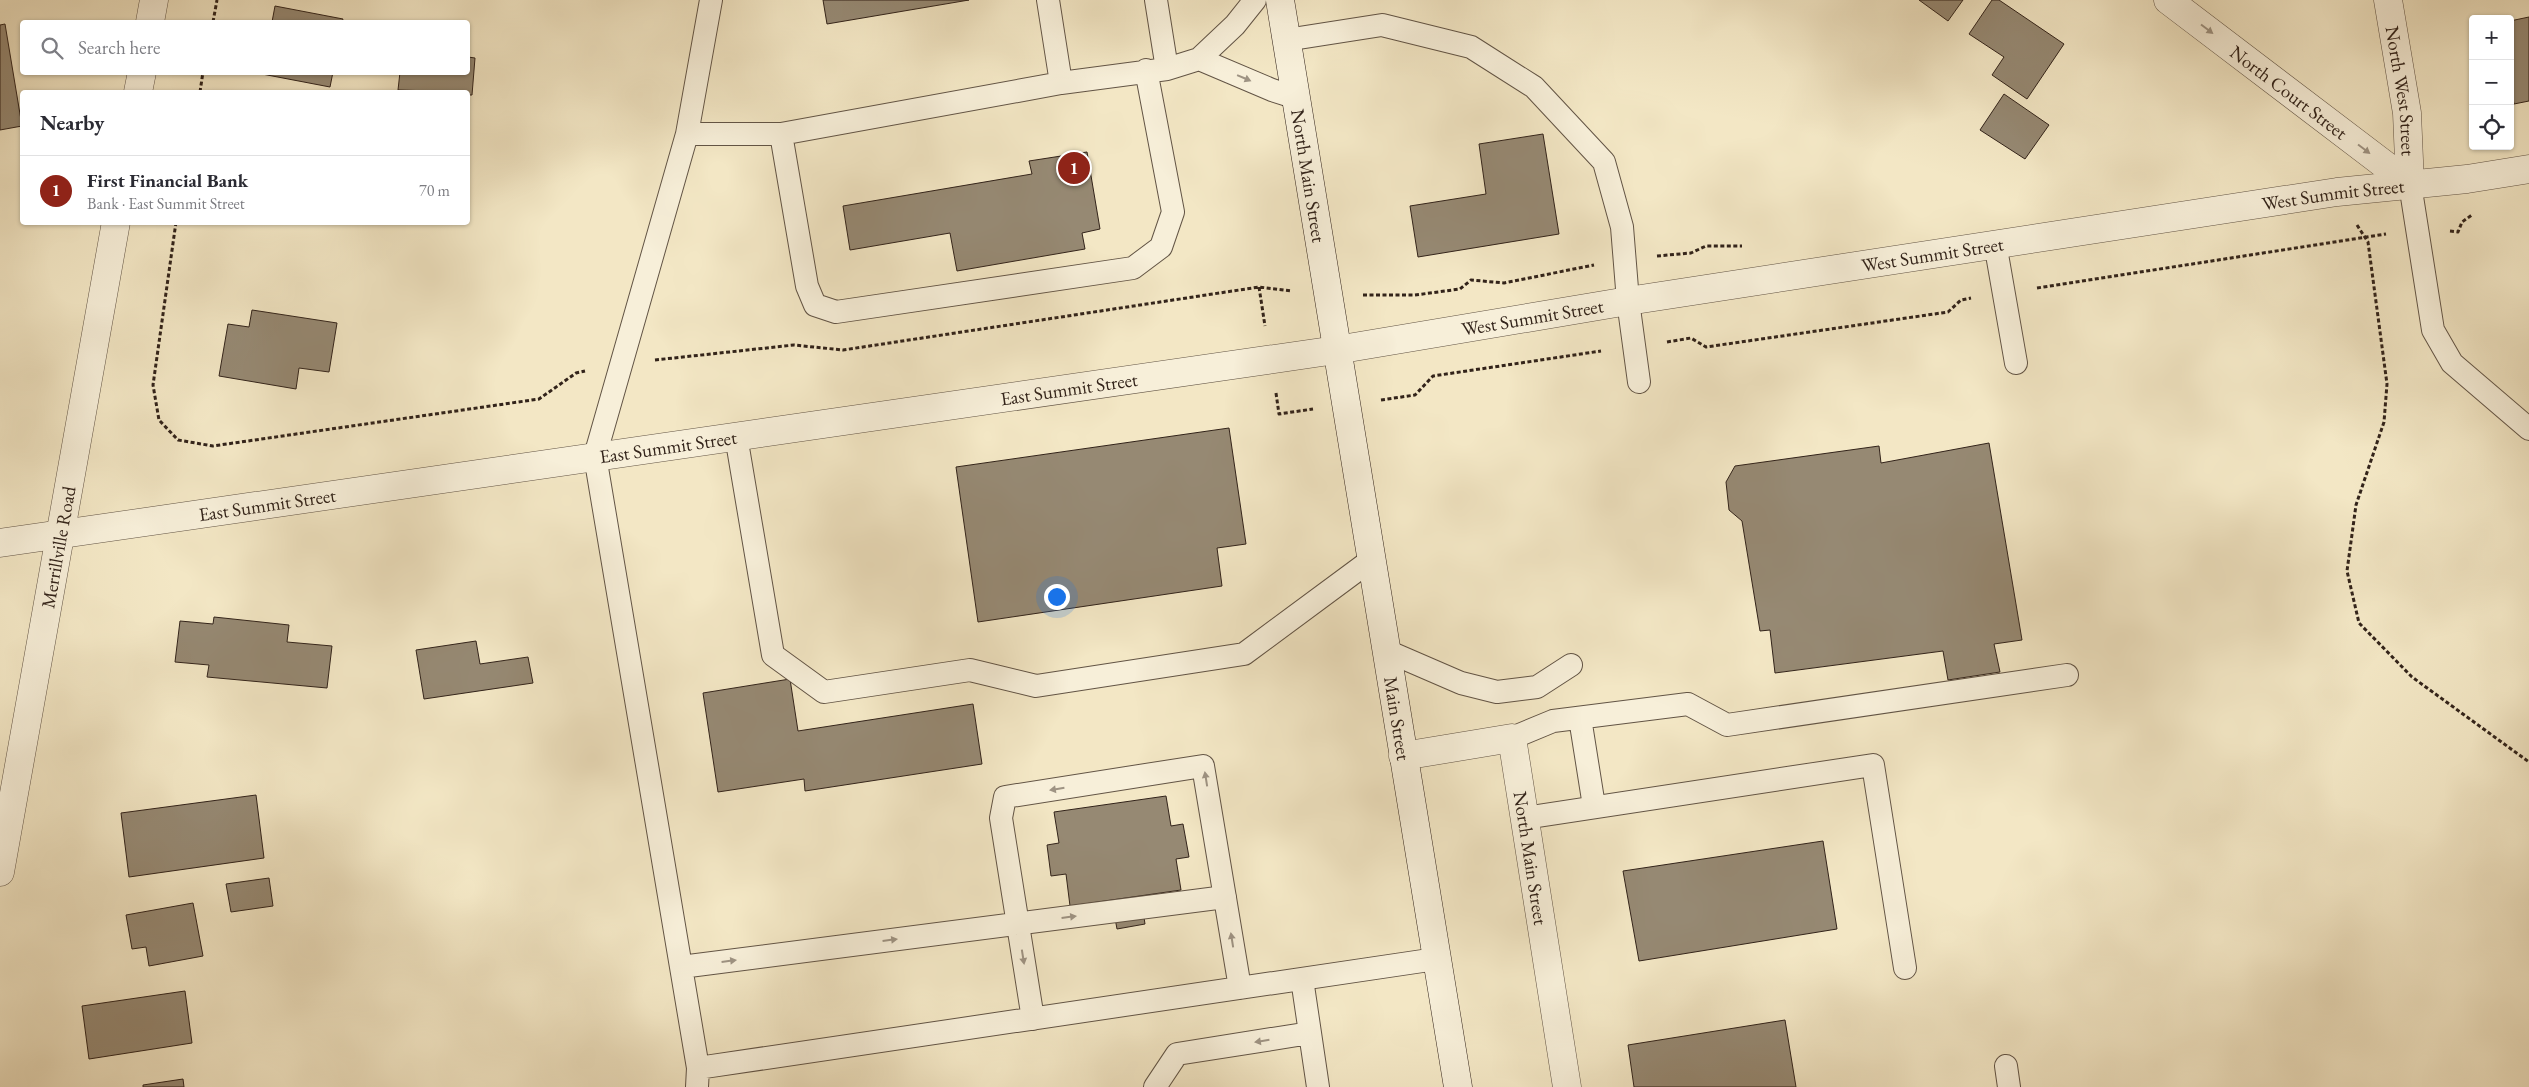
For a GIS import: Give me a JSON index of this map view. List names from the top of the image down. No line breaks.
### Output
{"streets":{"street":["North Court Street","North West Street","North Main Street","West Summit Street","East Summit Street","Merrillville Road","Main Street"]},"crossings":[["North Court Street","North West Street"],["North Court Street","West Summit Street"],["North West Street","West Summit Street"],["North Main Street","West Summit Street"],["North Main Street","East Summit Street"],["North Main Street","Main Street"],["West Summit Street","East Summit Street"],["West Summit Street","Main Street"],["East Summit Street","Merrillville Road"],["East Summit Street","Main Street"]],"one_way":["North Court Street"],"page":{"map_buttons":["+","−"],"search":"Search here","heading":"Nearby","pins":"1","list":[{"mark":"1","name":"First Financial Bank","note":"Bank · East Summit Street","value":"70 m"}]}}
